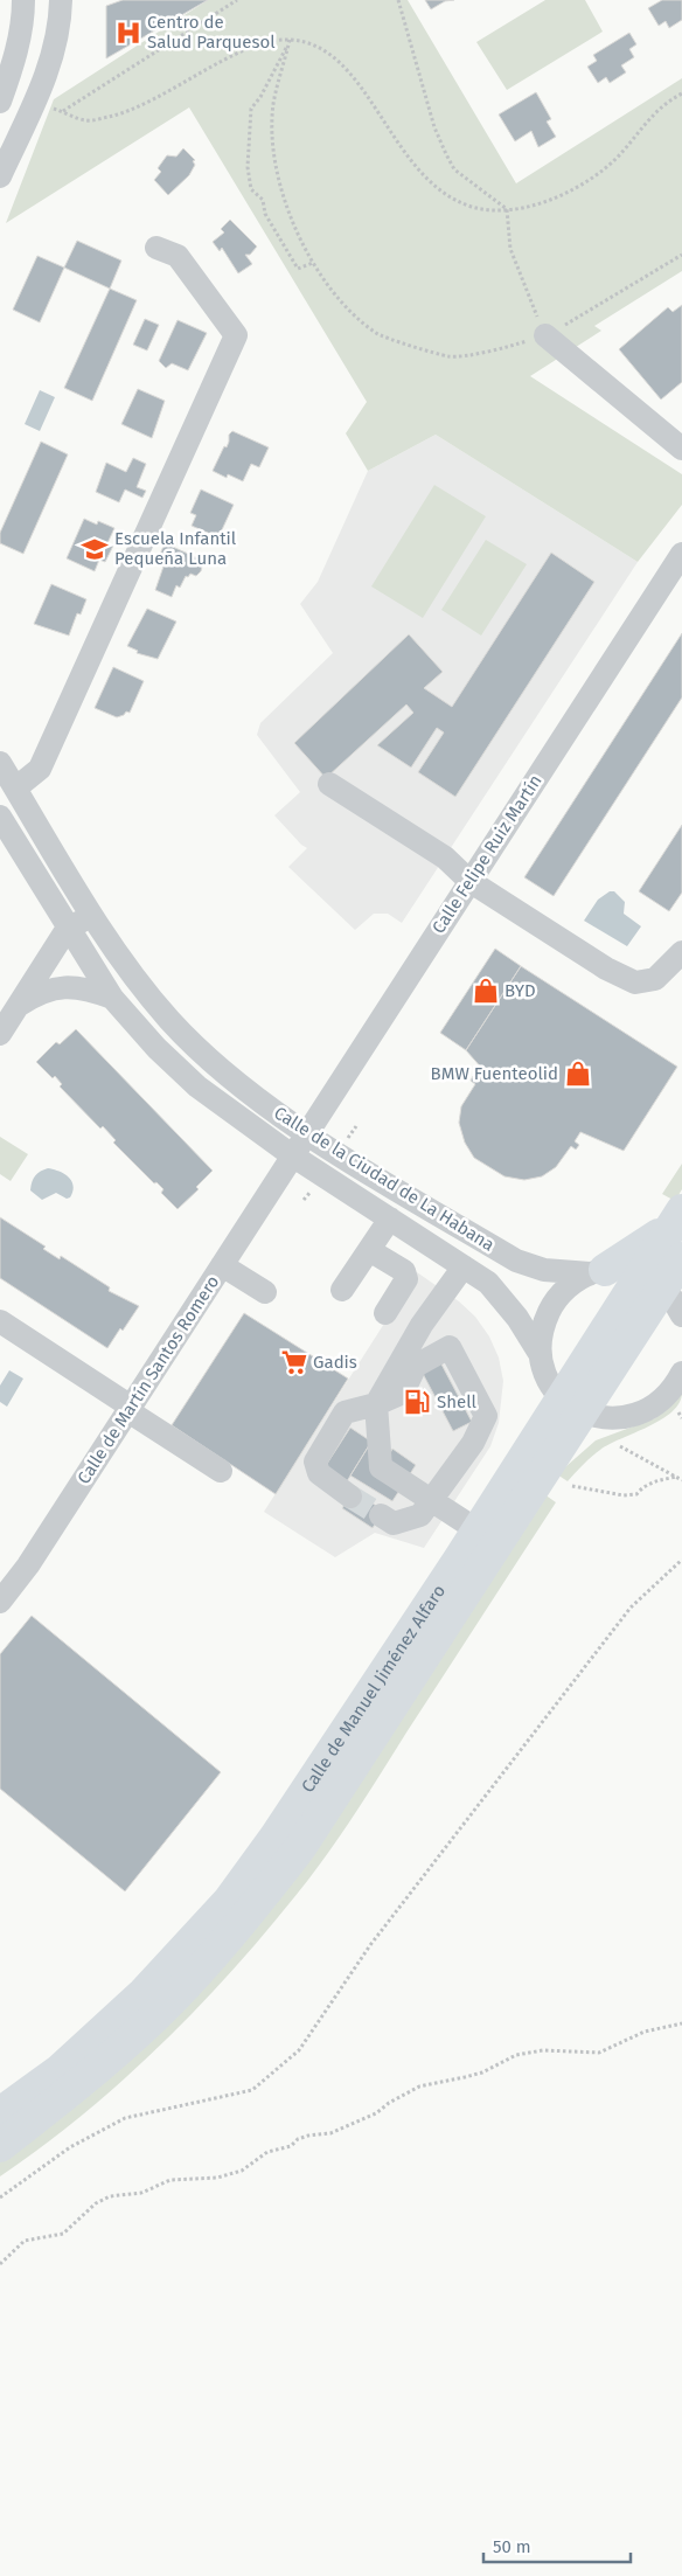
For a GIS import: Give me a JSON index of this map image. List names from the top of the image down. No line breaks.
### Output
{"streets":{"highway":["Calle de Manuel Jiménez Alfaro"],"street":["Calle Felipe Ruiz Martín","Calle de la Ciudad de La Habana","Calle de Martín Santos Romero"]},"crossings":[["Calle Felipe Ruiz Martín","Calle de la Ciudad de La Habana"],["Calle Felipe Ruiz Martín","Calle de Martín Santos Romero"],["Calle de la Ciudad de La Habana","Calle de Martín Santos Romero"],["Calle de la Ciudad de La Habana","Calle de Manuel Jiménez Alfaro"]],"places":{"hospital":["Centro de Salud Parquesol"],"school or university":["Escuela Infantil Pequeña Luna"],"shop":["BYD","BMW Fuenteolid"],"supermarket":["Gadis"],"fuel station":["Shell"]},"scale_bar":"50 m"}
